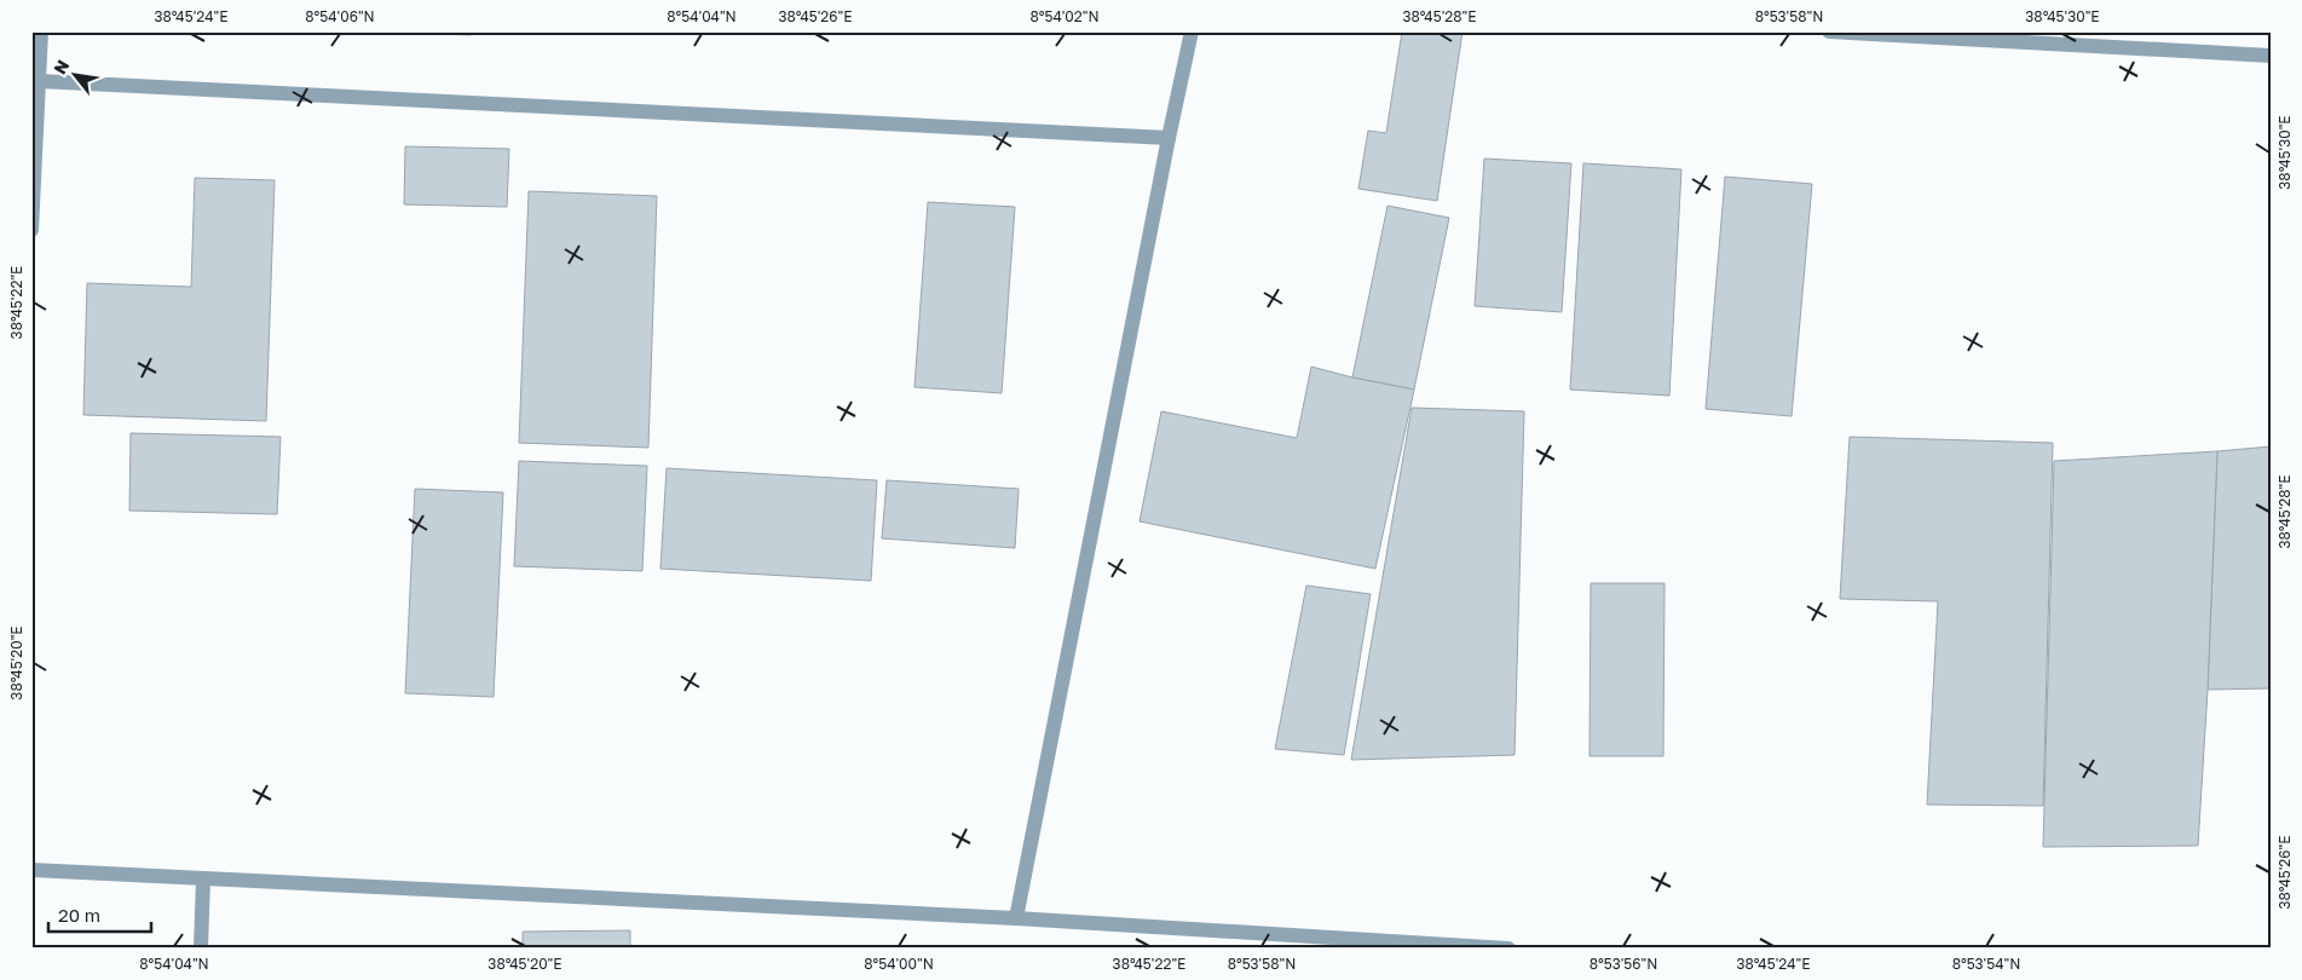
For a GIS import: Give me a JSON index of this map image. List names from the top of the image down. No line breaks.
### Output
{"scale_bar":"20 m","north":"top left","coordinates":["38°45'24\"E","8°54'06\"N","8°54'04\"N","38°45'26\"E","8°54'02\"N","38°45'28\"E","8°53'58\"N","38°45'30\"E","38°45'22\"E","38°45'20\"E","8°54'00\"N","8°53'56\"N","8°53'54\"N"]}
